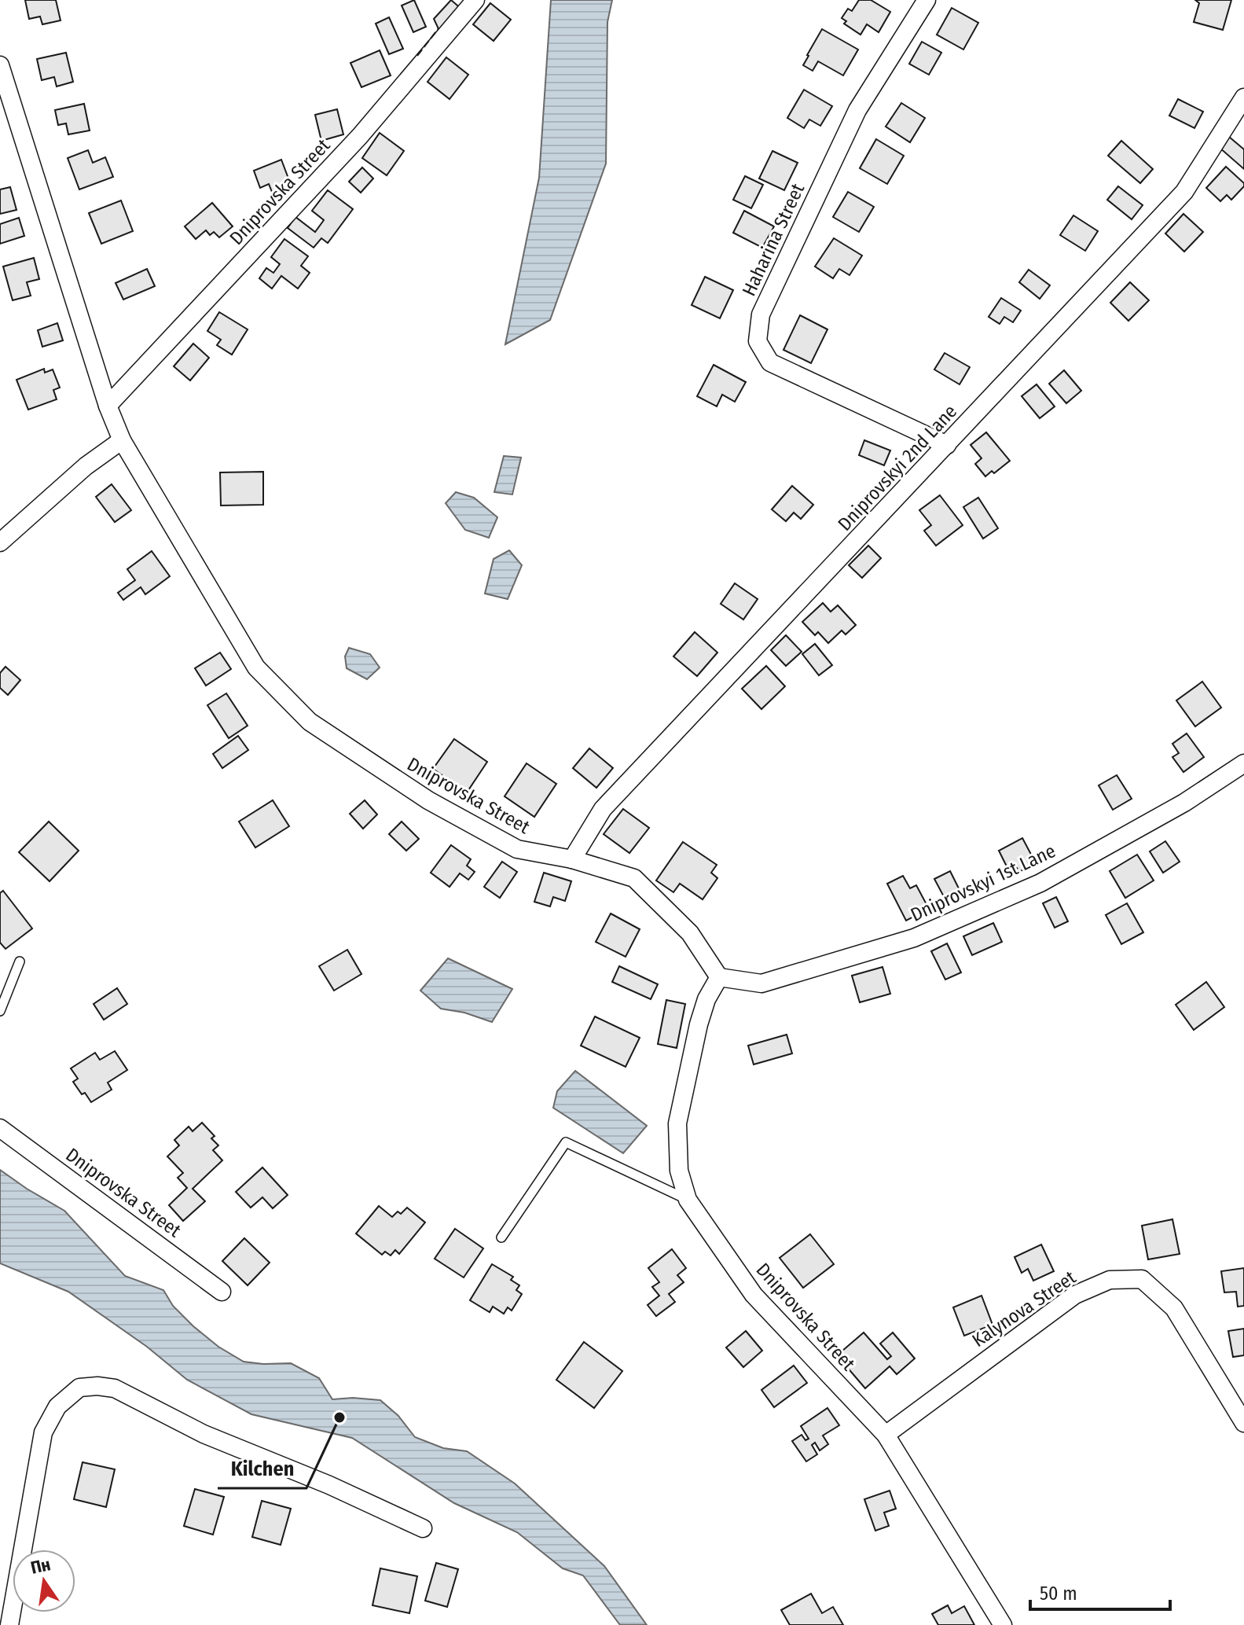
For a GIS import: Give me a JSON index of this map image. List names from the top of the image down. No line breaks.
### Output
{"streets":{"street":["Dniprovska Street","Haharina Street","Dniprovskyi 2nd Lane","Dniprovskyi 1st Lane","Kalynova Street"]},"crossings":[["Dniprovska Street","Dniprovskyi 2nd Lane"],["Dniprovska Street","Dniprovskyi 1st Lane"],["Dniprovska Street","Kalynova Street"],["Haharina Street","Dniprovskyi 2nd Lane"]],"places":["Kilchen"],"scale_bar":"50 m","north":"top"}
